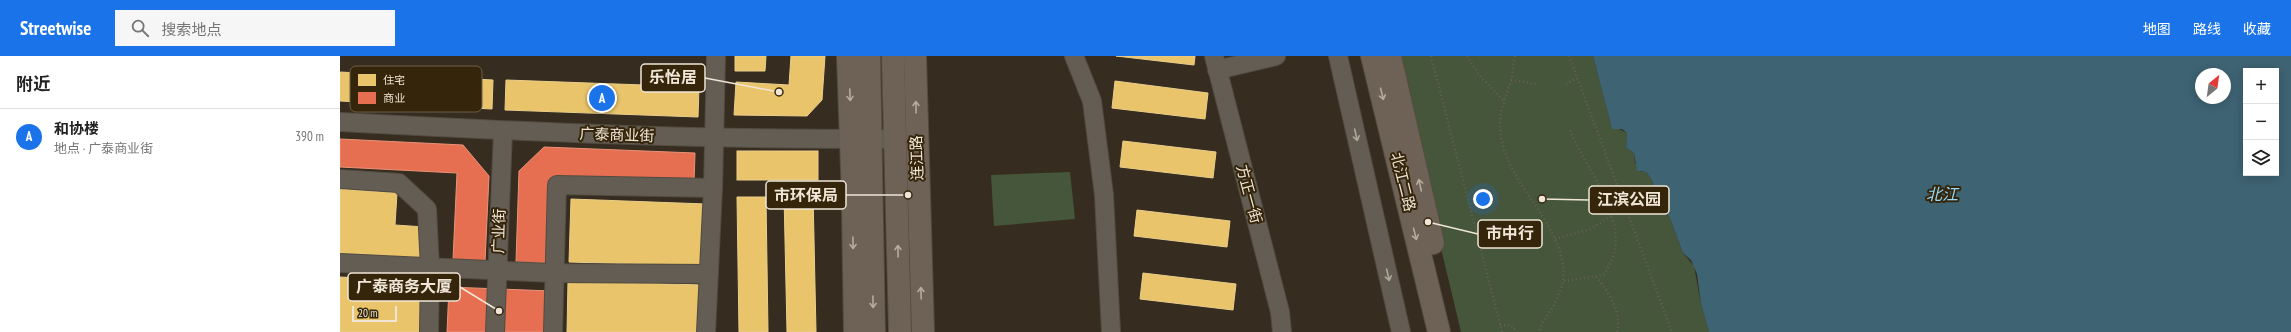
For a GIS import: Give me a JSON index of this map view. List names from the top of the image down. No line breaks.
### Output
{"streets":{"main road":["连江路","北江二路"],"street":["广泰商业街","方正一街","广业街"]},"crossings":[["广泰商业街","连江路"],["广泰商业街","广业街"]],"water":["北江"],"places":["乐怡居","市环保局","江滨公园","市中行","广泰商务大厦"],"legend":["住宅","商业"],"scale_bar":"20 m","north":"top right","page":{"header":"Streetwise","search":"搜索地点","nav":["地图","路线","收藏"],"heading":"附近","map_buttons":["+","−"],"pins":"A","list":[{"mark":"A","name":"和协楼","note":"地点 · 广泰商业街","value":"390 m"}],"scale":"20 m"}}
